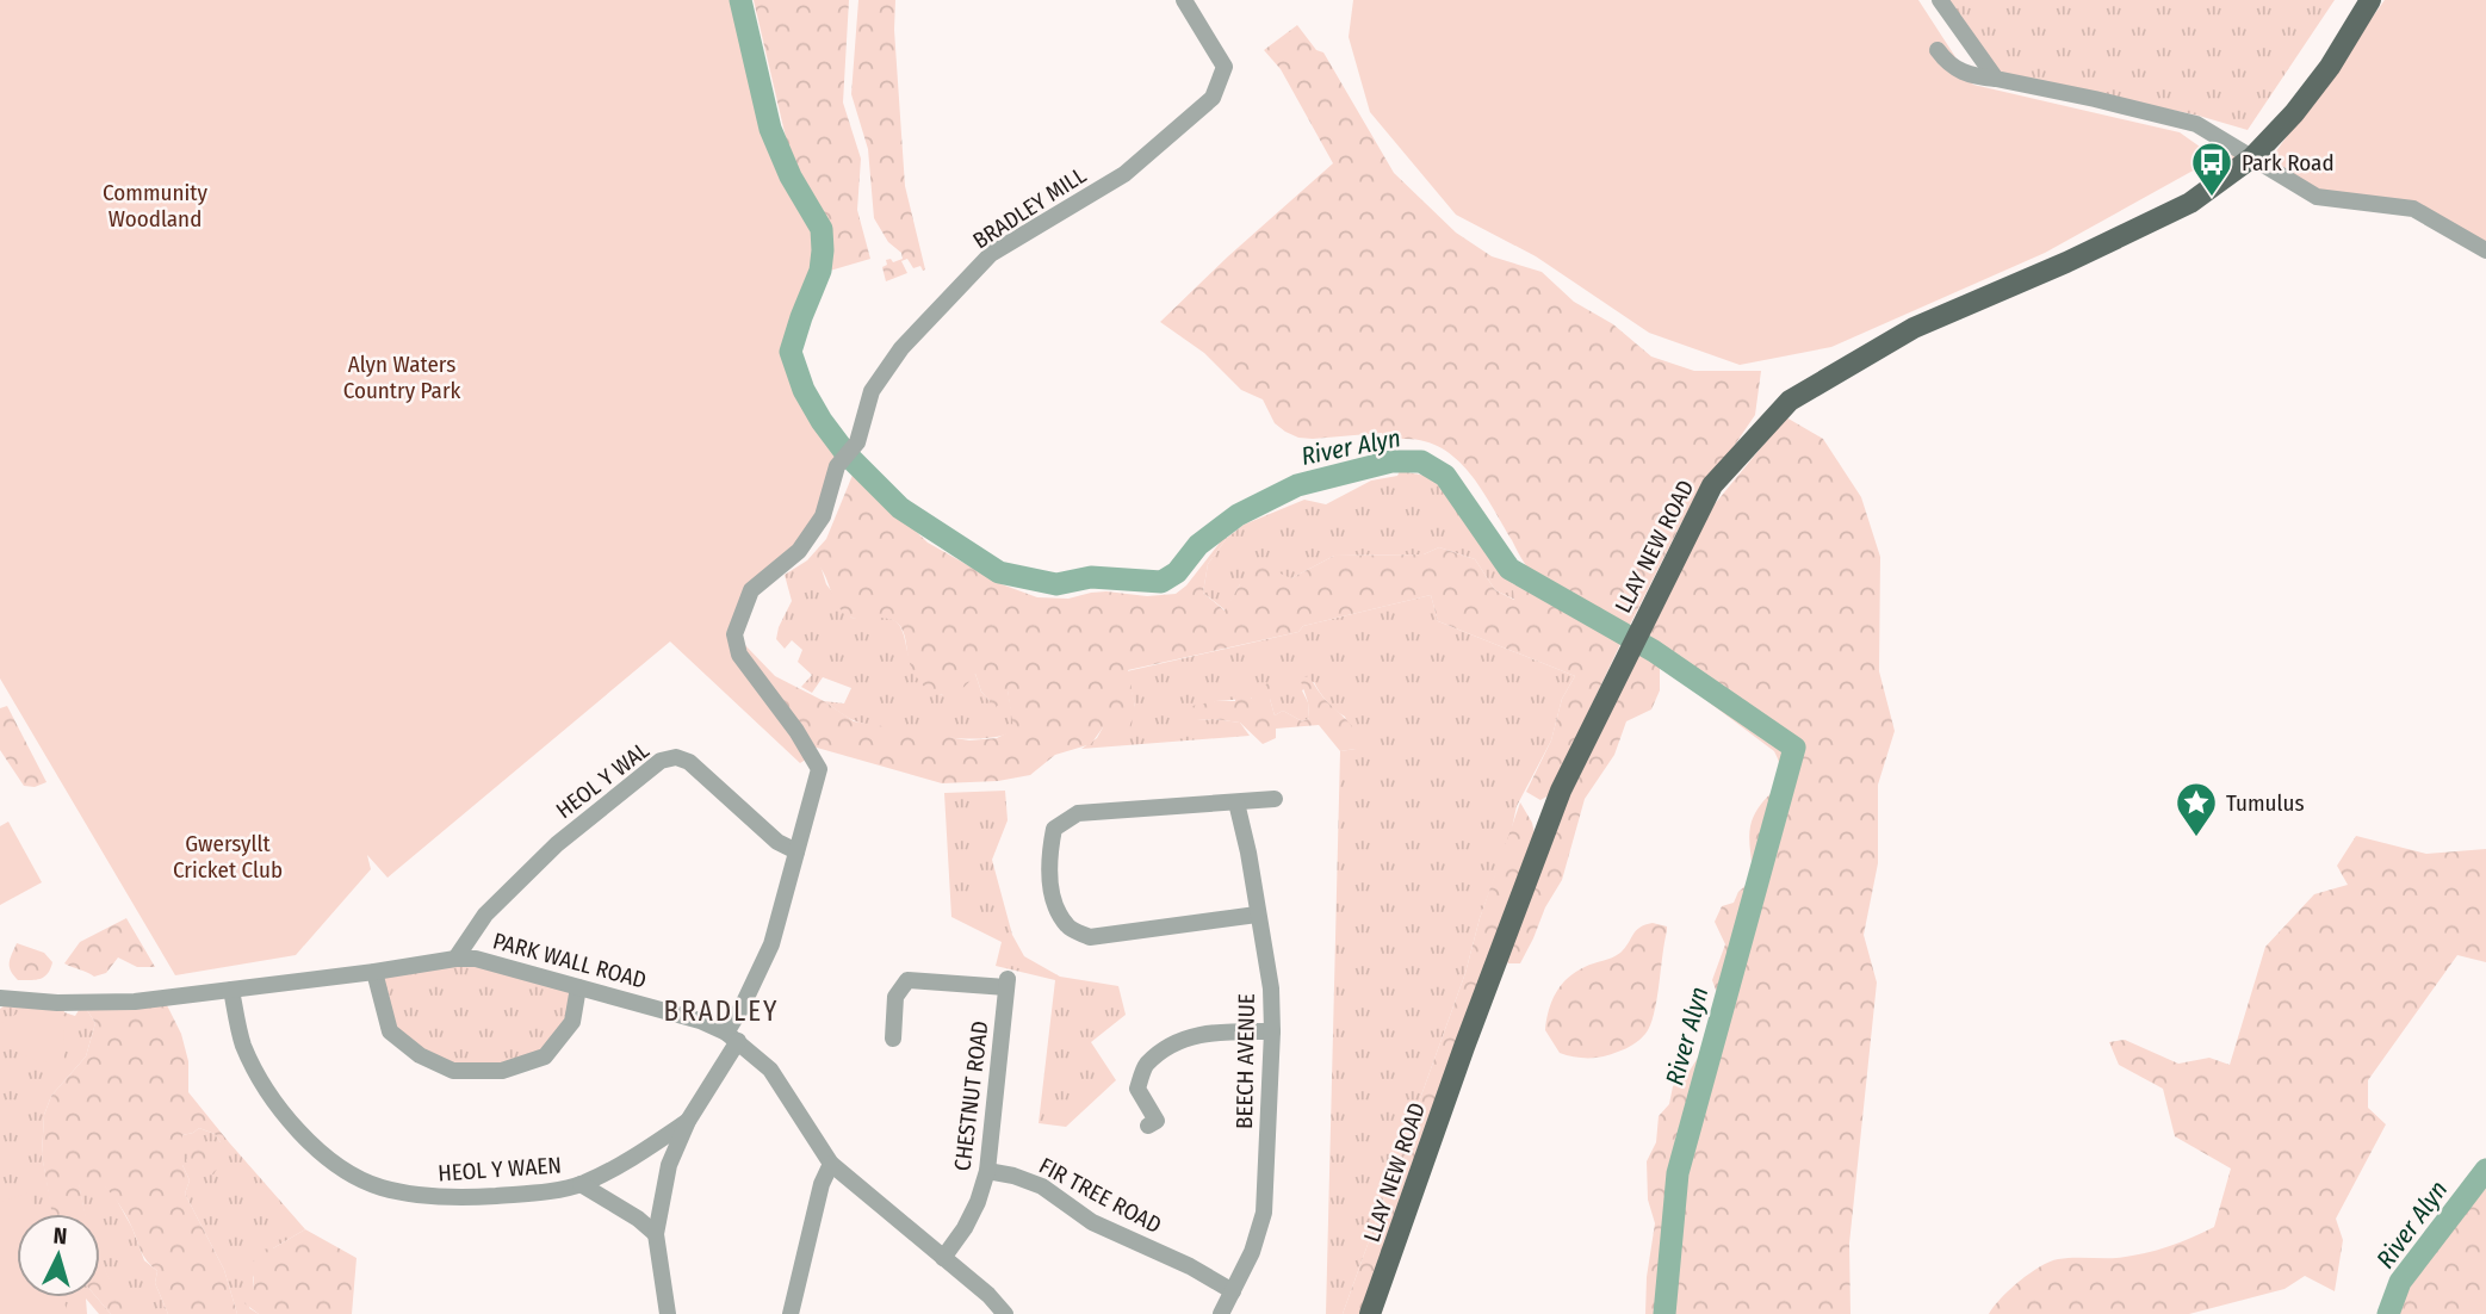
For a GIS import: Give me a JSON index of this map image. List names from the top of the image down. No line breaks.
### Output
{"streets":{"main road":["LLAY NEW ROAD"],"street":["BRADLEY MILL","HEOL Y WAL","PARK WALL ROAD","BEECH AVENUE","CHESTNUT ROAD","HEOL Y WAEN","FIR TREE ROAD"]},"crossings":[["BRADLEY MILL","HEOL Y WAL"],["HEOL Y WAL","PARK WALL ROAD"],["PARK WALL ROAD","CHESTNUT ROAD"],["PARK WALL ROAD","HEOL Y WAEN"],["BEECH AVENUE","FIR TREE ROAD"],["CHESTNUT ROAD","FIR TREE ROAD"]],"districts":["BRADLEY"],"water":["River Alyn"],"parks":["Community Woodland","Alyn Waters Country Park","Gwersyllt Cricket Club"],"places":{"bus stop":["Park Road"],"place":["Tumulus"]},"north":"top"}
